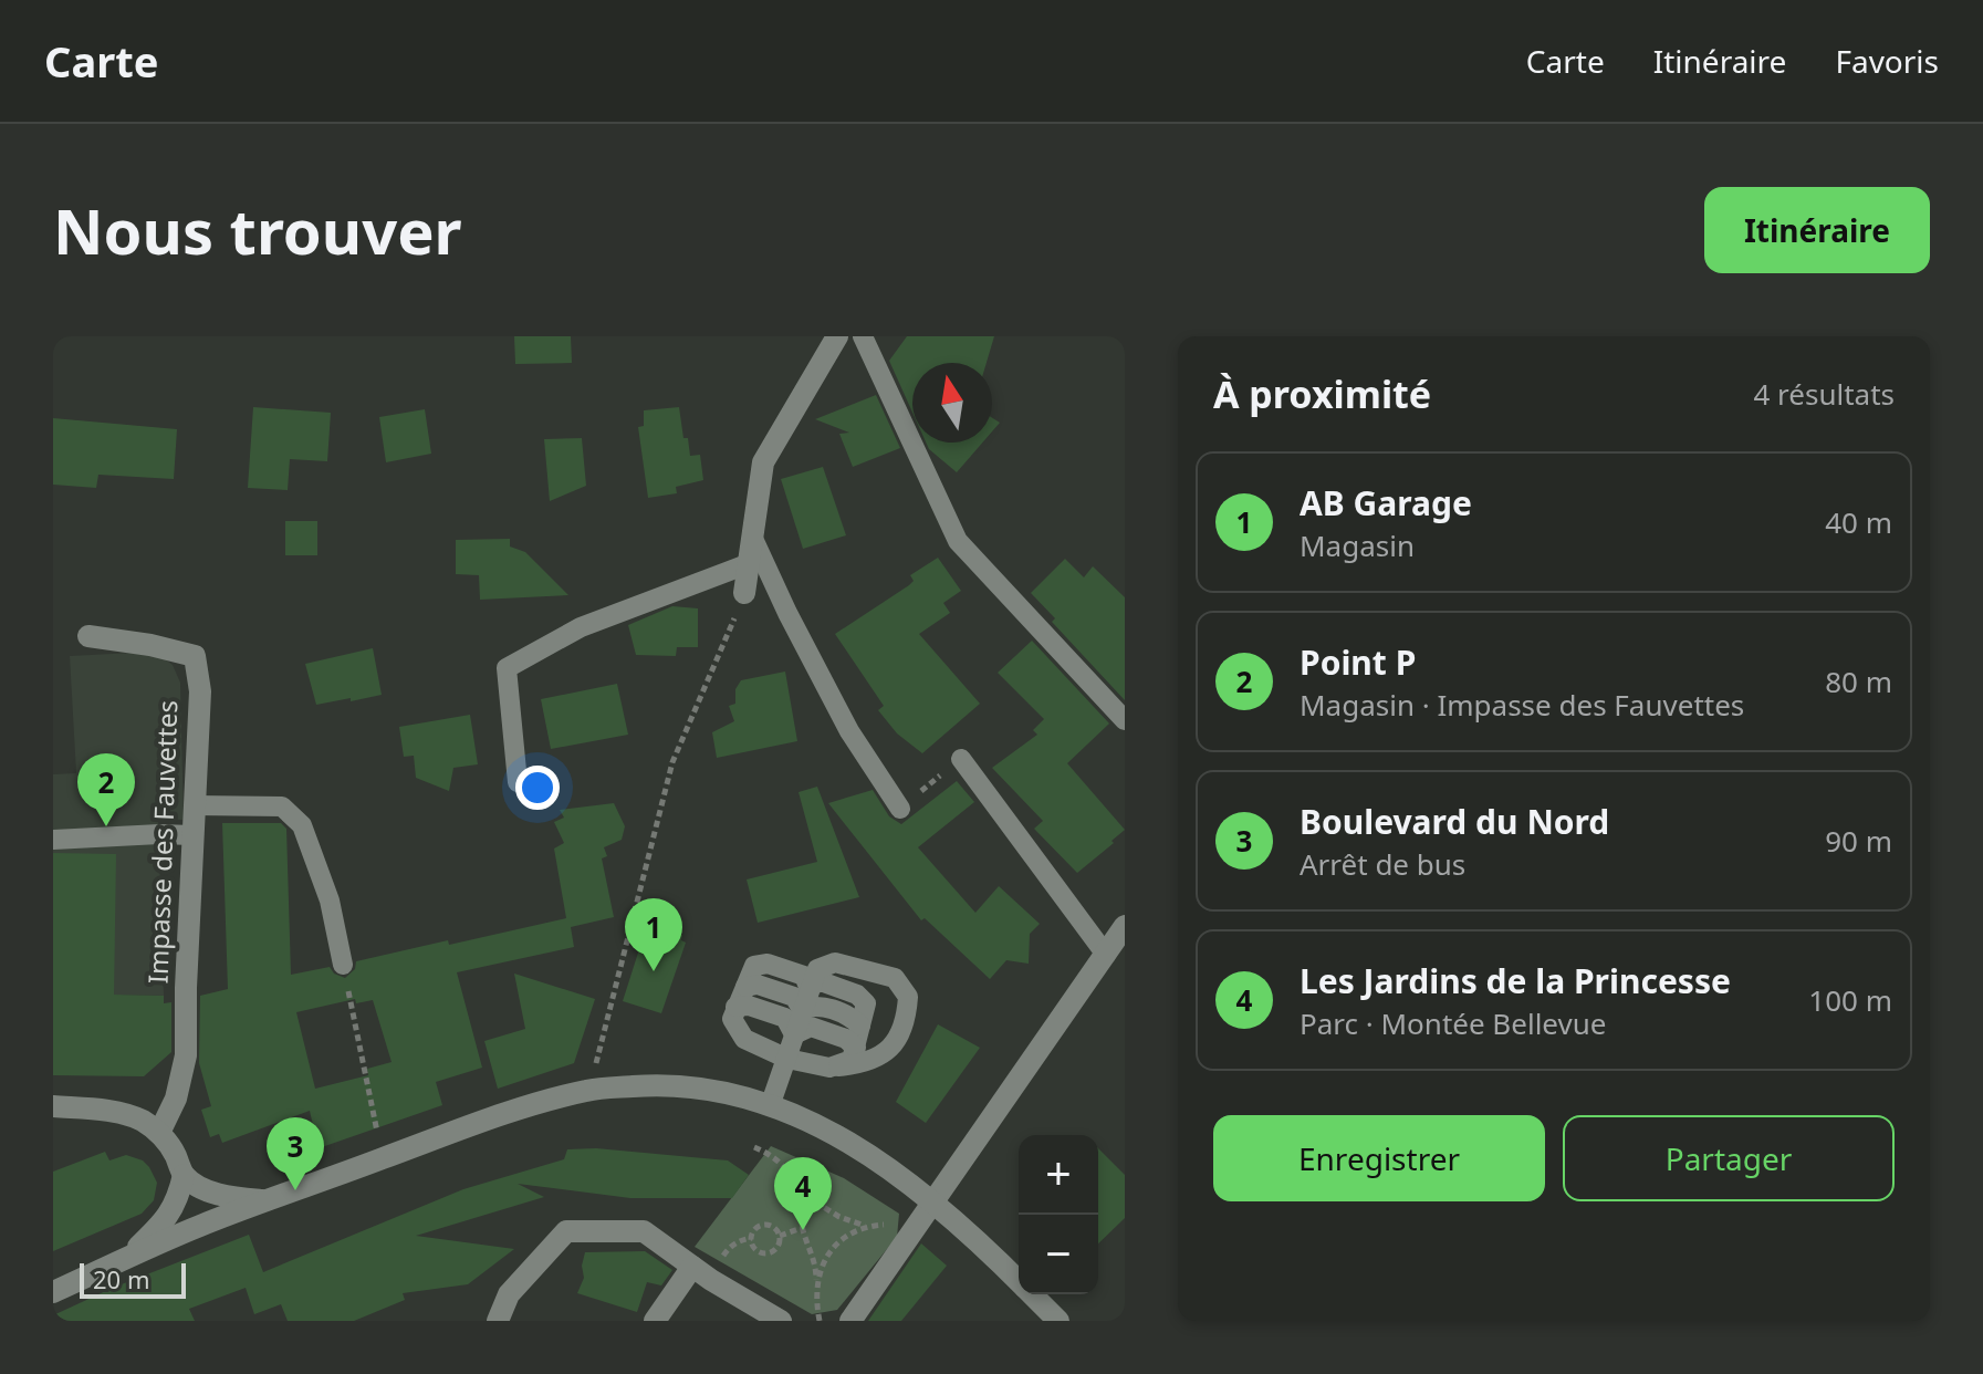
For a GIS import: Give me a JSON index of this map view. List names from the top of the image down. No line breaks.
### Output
{"streets":{"street":["Impasse des Fauvettes"]},"scale_bar":"20 m","north":"top","page":{"header":"Carte","nav":["Carte","Itinéraire","Favoris"],"buttons":["Itinéraire",["Enregistrer","Partager"]],"title":"Nous trouver","heading":["À proximité","4 résultats"],"list":[{"mark":"1","name":"AB Garage","note":"Magasin","value":"40 m"},{"mark":"2","name":"Point P","note":"Magasin · Impasse des Fauvettes","value":"80 m"},{"mark":"3","name":"Boulevard du Nord","note":"Arrêt de bus","value":"90 m"},{"mark":"4","name":"Les Jardins de la Princesse","note":"Parc · Montée Bellevue","value":"100 m"}],"pins":["2","1","3","4"],"map_buttons":["+","−"],"scale":"20 m"}}
